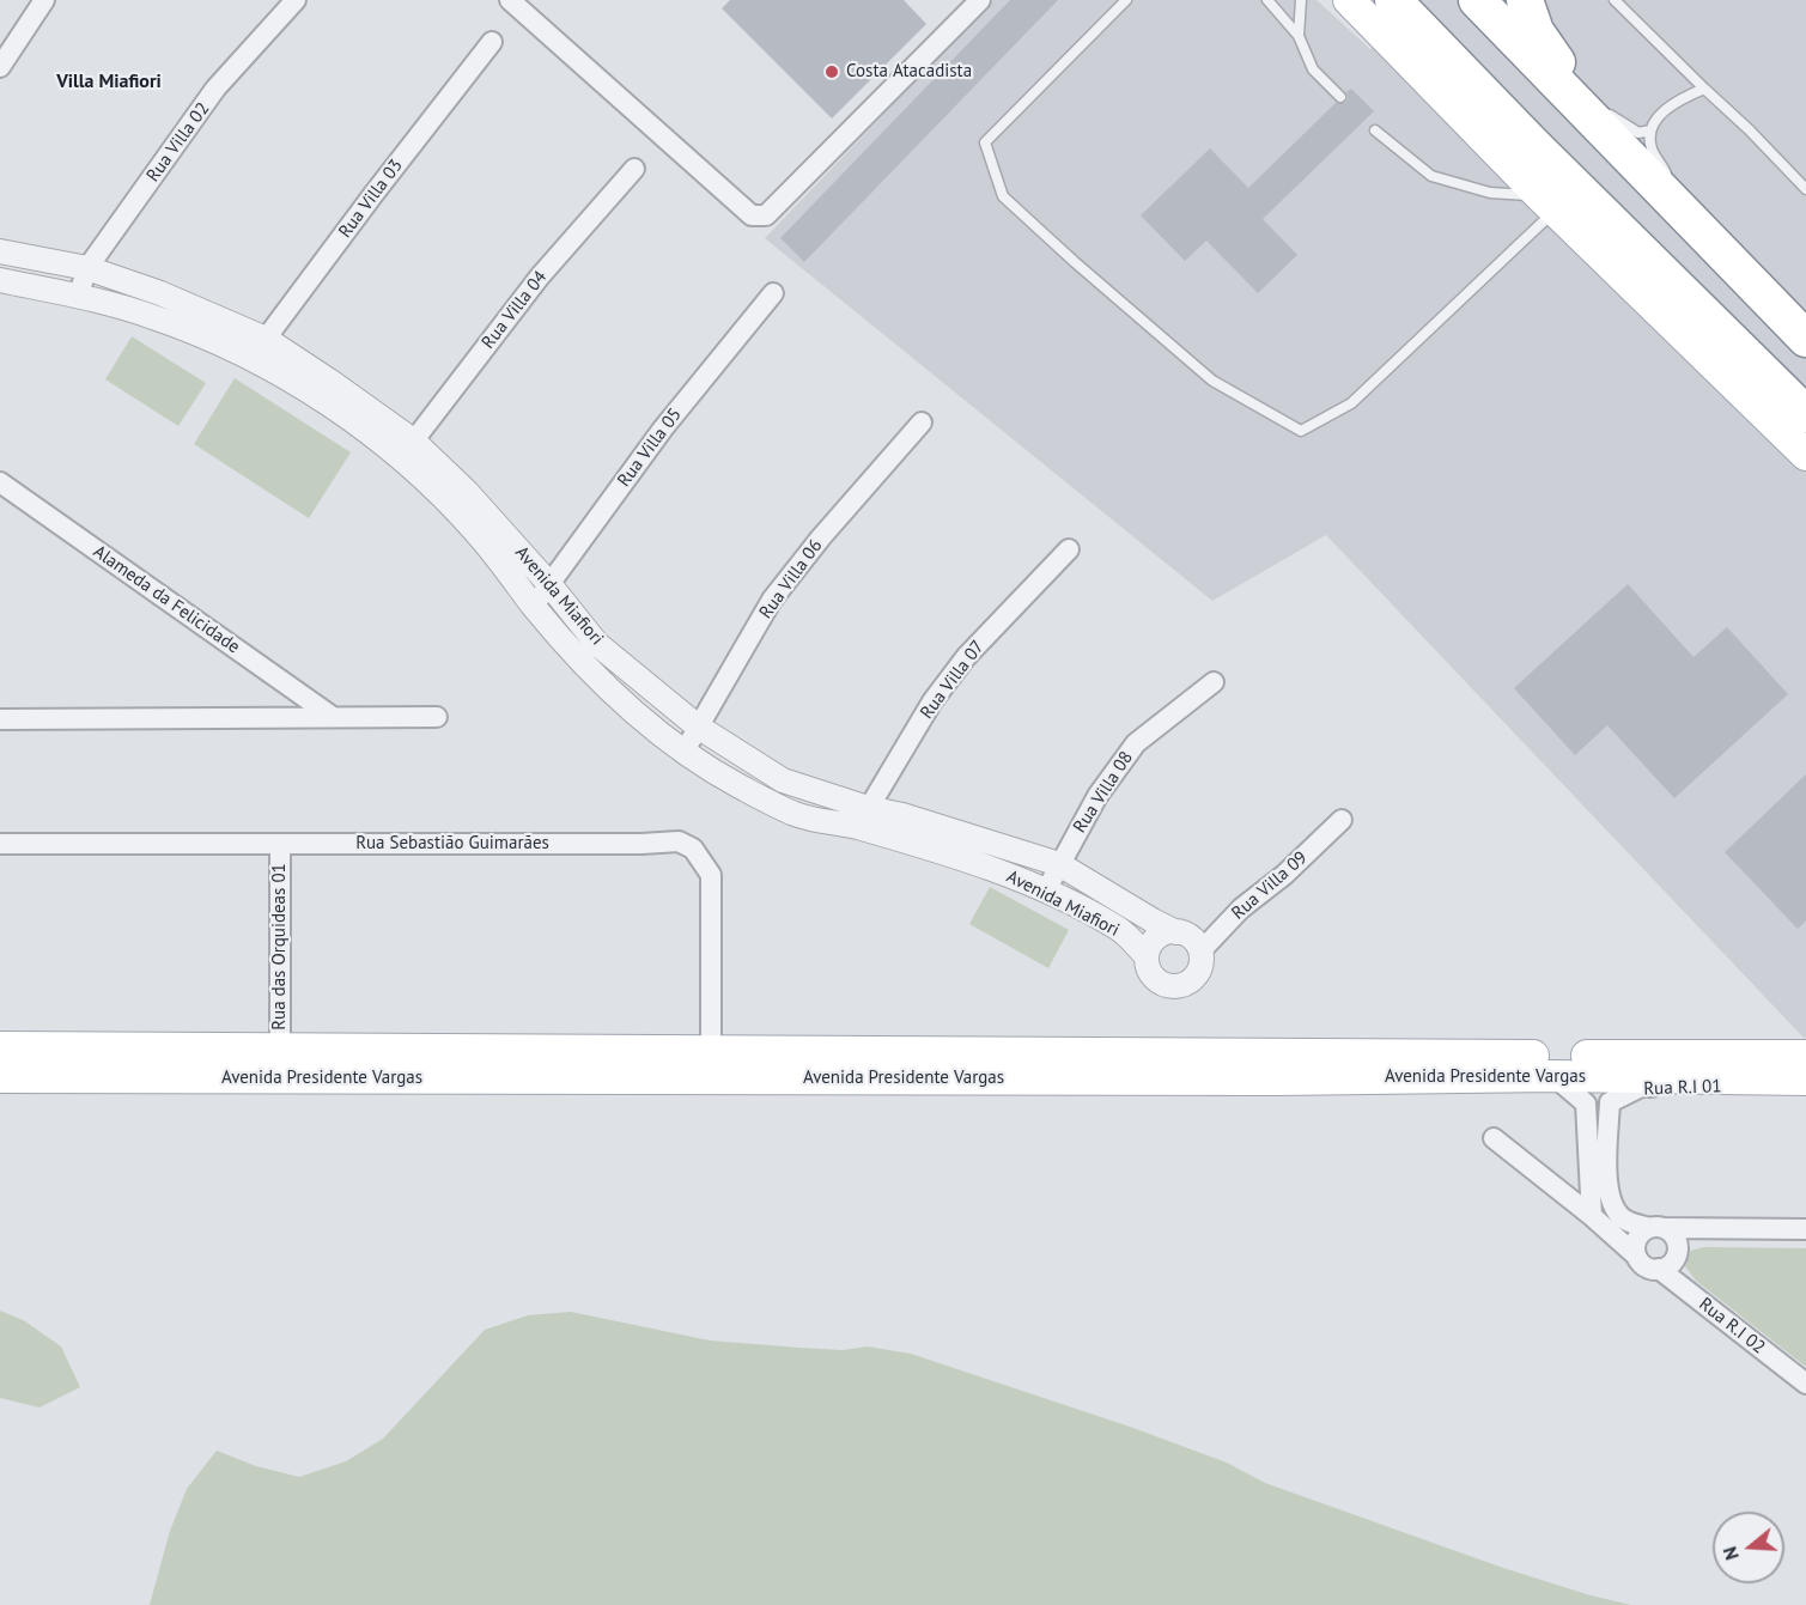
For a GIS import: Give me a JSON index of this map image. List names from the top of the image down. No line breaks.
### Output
{"streets":{"main road":["Avenida Presidente Vargas"],"street":["Rua Villa 02","Rua Villa 03","Rua Villa 04","Rua Villa 05","Rua Villa 06","Avenida Miafiori","Alameda da Felicidade","Rua Villa 07","Rua Villa 08","Rua Sebastião Guimarães","Rua Villa 09","Rua das Orquideas 01","Rua R.I 01","Rua R.I 02"]},"crossings":[["Rua Villa 02","Avenida Miafiori"],["Rua Villa 03","Avenida Miafiori"],["Rua Villa 04","Avenida Miafiori"],["Rua Villa 05","Avenida Miafiori"],["Rua Villa 06","Avenida Miafiori"],["Avenida Miafiori","Rua Villa 07"],["Avenida Miafiori","Rua Villa 08"],["Avenida Miafiori","Rua Villa 09"],["Rua Sebastião Guimarães","Rua das Orquideas 01"],["Rua Sebastião Guimarães","Avenida Presidente Vargas"],["Rua das Orquideas 01","Avenida Presidente Vargas"],["Avenida Presidente Vargas","Rua R.I 01"]],"districts":["Villa Miafiori"],"places":["Costa Atacadista"],"north":"left"}
